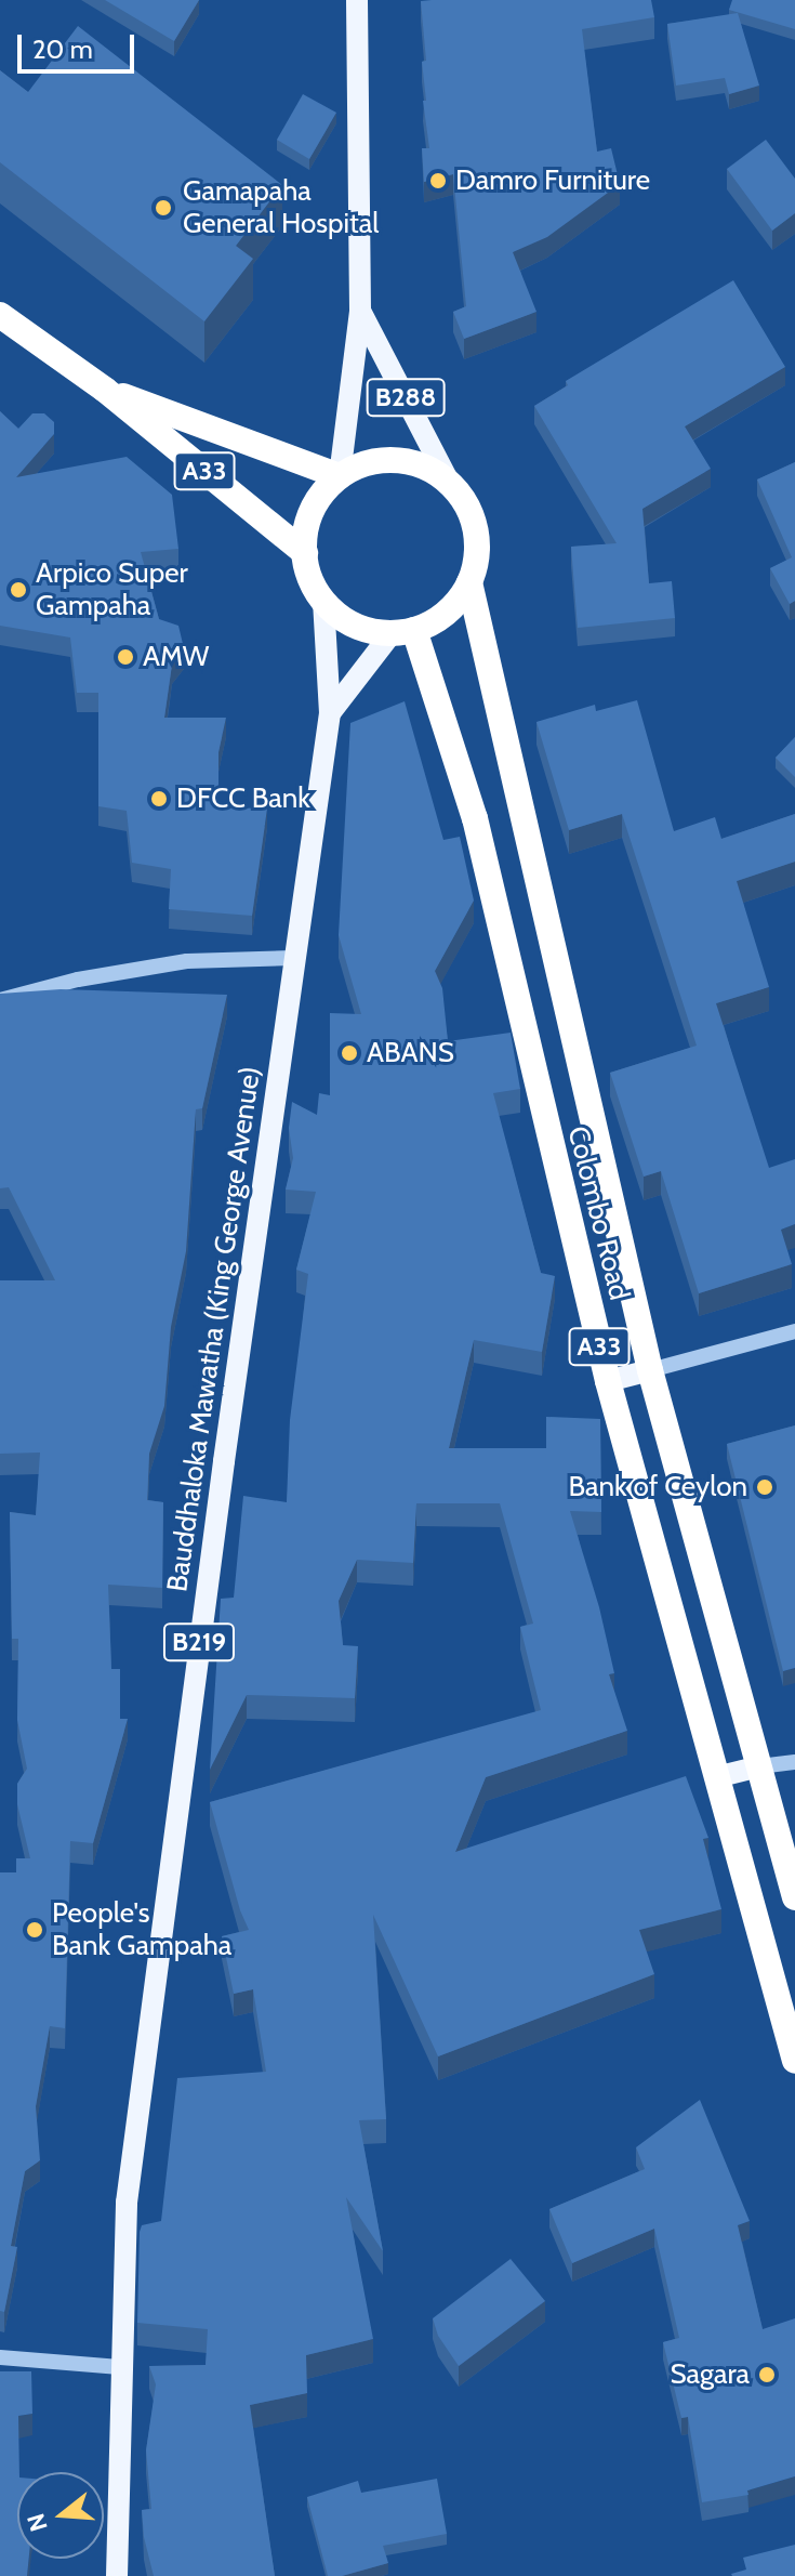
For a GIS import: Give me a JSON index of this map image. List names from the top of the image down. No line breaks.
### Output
{"streets":{"highway":["A33","Colombo Road"],"main road":["B288","Bauddhaloka Mawatha (King George Avenue)","B219"]},"crossings":[["B288","A33"],["B288","Colombo Road"],["B288","Bauddhaloka Mawatha (King George Avenue)"],["A33","Colombo Road"],["A33","Bauddhaloka Mawatha (King George Avenue)"],["Colombo Road","Bauddhaloka Mawatha (King George Avenue)"]],"places":["Damro Furniture","Gamapaha General Hospital","Arpico Super Gampaha","AMW","DFCC Bank","ABANS","Bank of Ceylon","People's Bank Gampaha","Sagara"],"scale_bar":"20 m","north":"left"}
